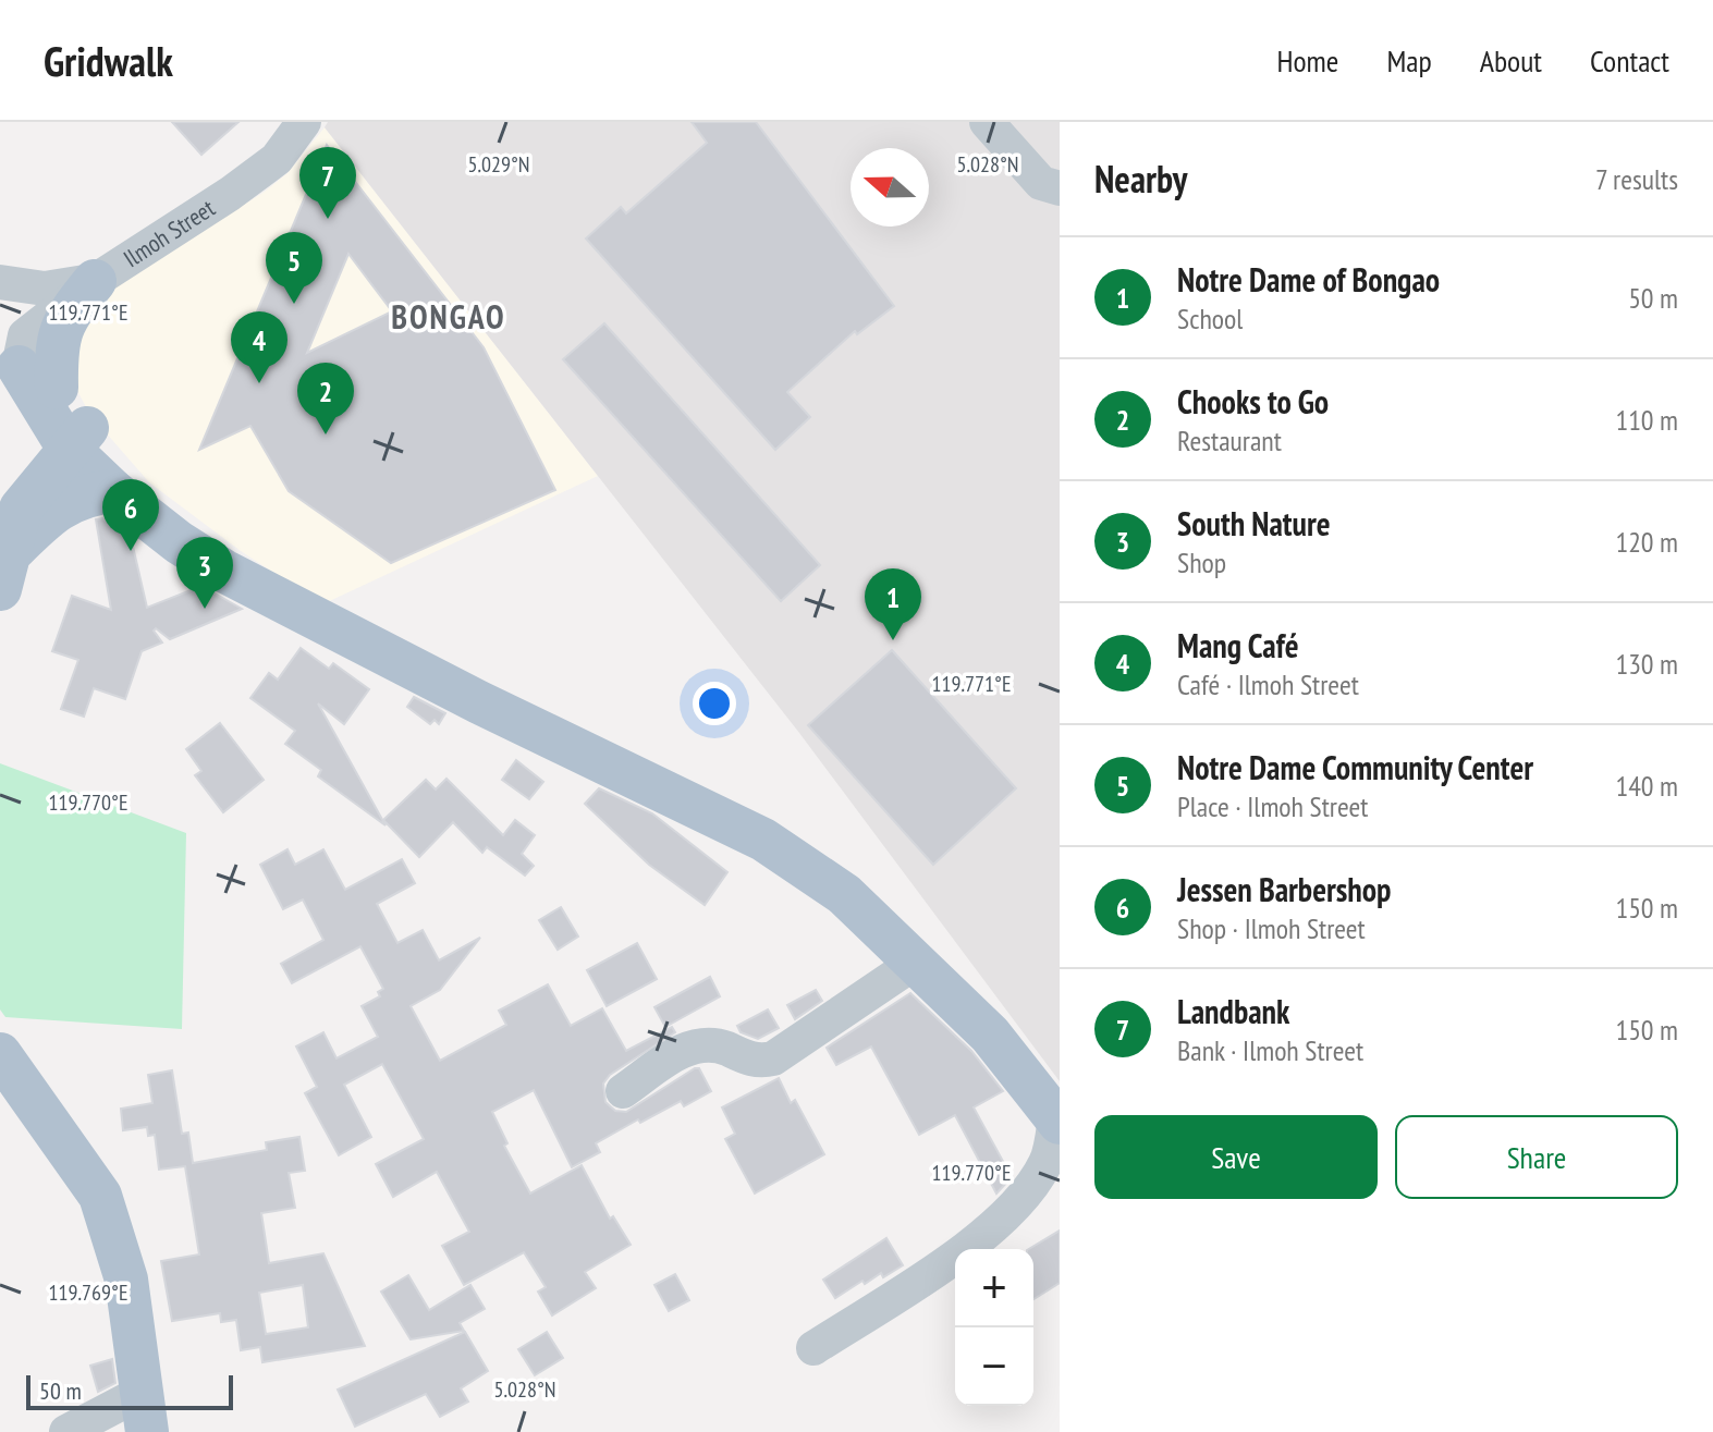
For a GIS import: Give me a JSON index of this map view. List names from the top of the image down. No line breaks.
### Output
{"streets":{"street":["Ilmoh Street"]},"districts":["BONGAO"],"scale_bar":"50 m","north":"left","page":{"header":"Gridwalk","nav":["Home","Map","About","Contact"],"heading":["Nearby","7 results"],"pins":["7","5","4","2","6","3","1"],"list":[{"mark":"1","name":"Notre Dame of Bongao","note":"School","value":"50 m"},{"mark":"2","name":"Chooks to Go","note":"Restaurant","value":"110 m"},{"mark":"3","name":"South Nature","note":"Shop","value":"120 m"},{"mark":"4","name":"Mang Café","note":"Café · Ilmoh Street","value":"130 m"},{"mark":"5","name":"Notre Dame Community Center","note":"Place · Ilmoh Street","value":"140 m"},{"mark":"6","name":"Jessen Barbershop","note":"Shop · Ilmoh Street","value":"150 m"},{"mark":"7","name":"Landbank","note":"Bank · Ilmoh Street","value":"150 m"}],"buttons":["Save","Share"],"map_buttons":["+","−"],"scale":"50 m"},"coordinates":["5.029°N","5.028°N","119.771°E","119.770°E","119.769°E"]}
